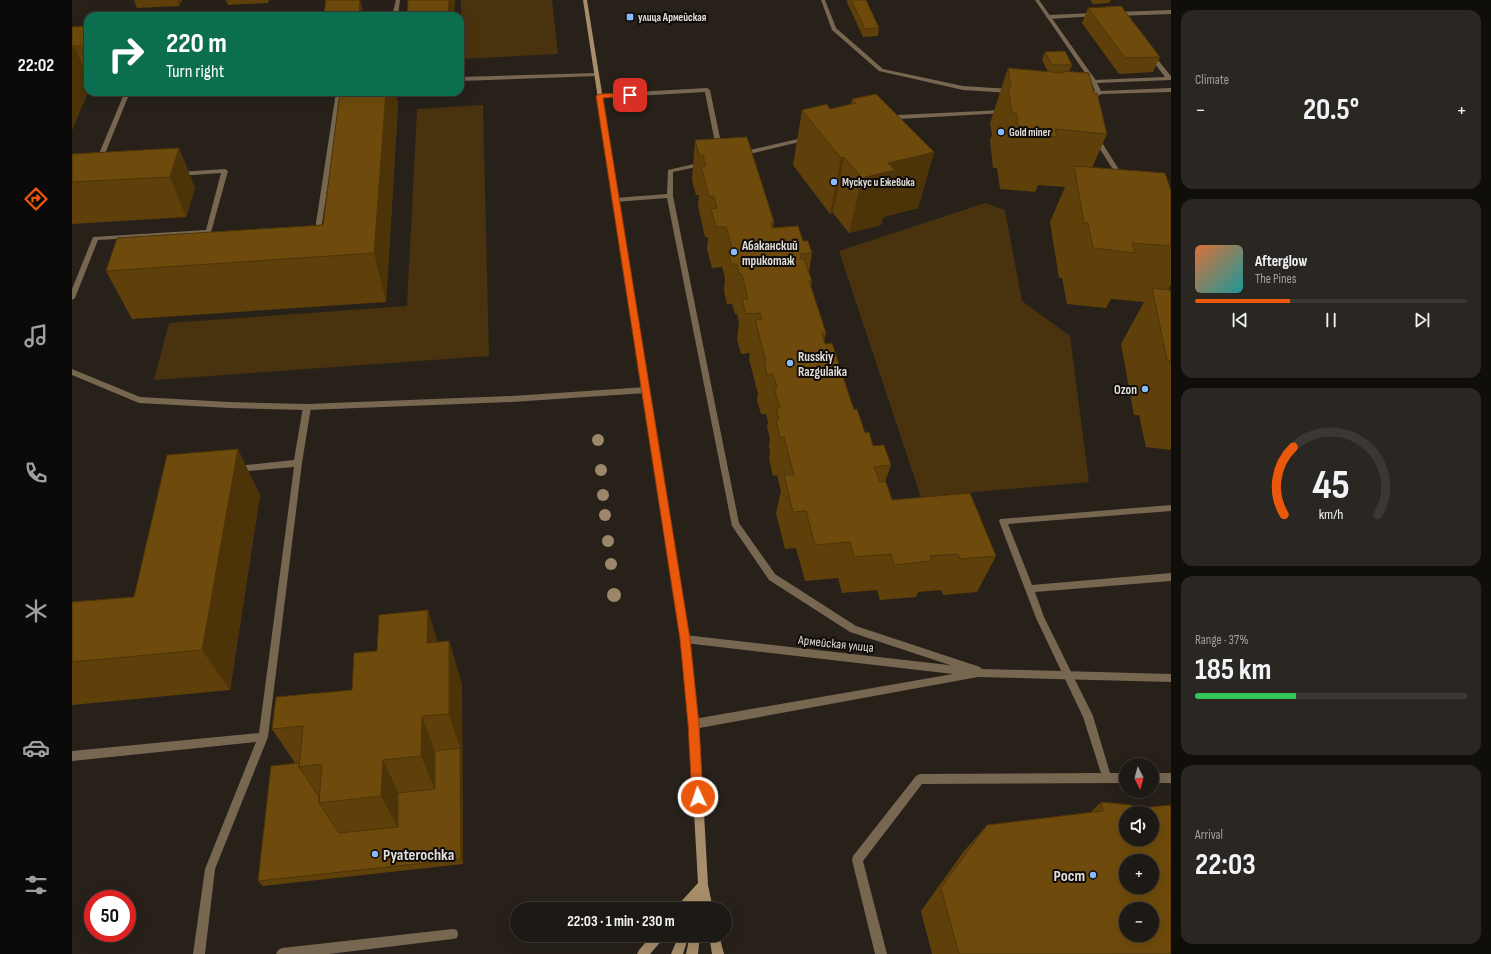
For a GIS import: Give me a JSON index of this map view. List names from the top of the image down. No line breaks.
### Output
{"streets":{"street":["Армейская улица"]},"places":{"transit":["улица Армейская"],"other":["Gold miner","Мускус и Ежевика","Абаканский трикотаж","Russkiy Razgulaika","Ozon","Pyaterochka","Рост"]},"north":"bottom","page":{"tabs":"22:02","tile":["Climate",["Range · 37%","185 km"],["Arrival","22:03"]],"turn":["220 m","Turn right"],"heat":["−","20.5°","+"],"song":["Afterglow","The Pines"],"map_buttons":["+","−"],"limit":"50","trip":"22:03 · 1 min · 230 m","gauge":["45","km/h"]}}
